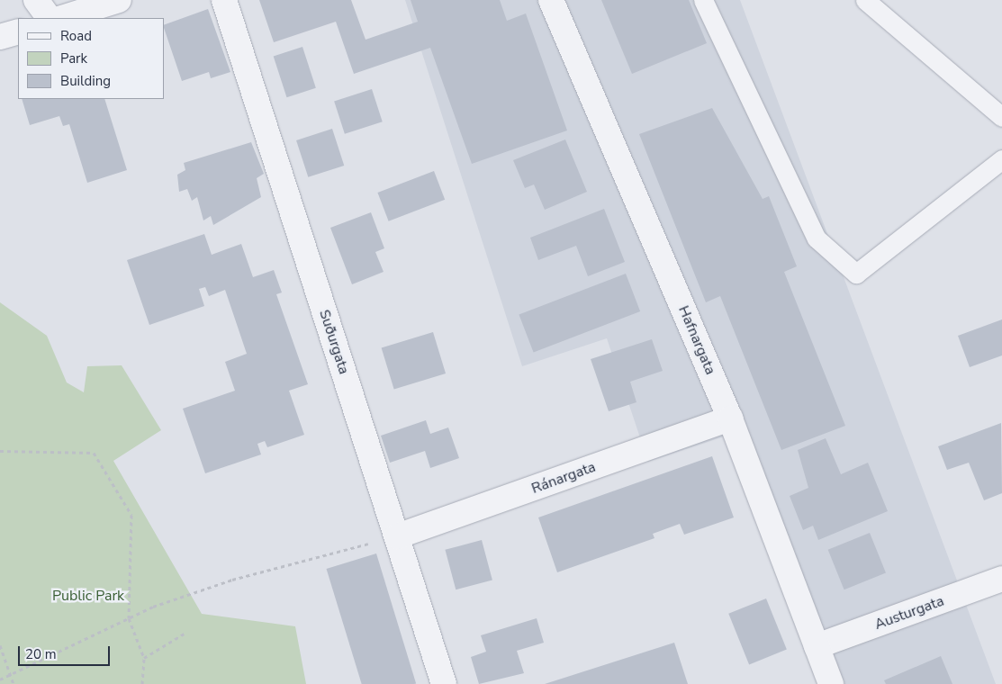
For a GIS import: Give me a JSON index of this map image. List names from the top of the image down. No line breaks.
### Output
{"streets":{"street":["Hafnargata","Suðurgata","Ránargata","Austurgata"]},"crossings":[["Hafnargata","Ránargata"],["Hafnargata","Austurgata"],["Suðurgata","Ránargata"]],"parks":["Public Park"],"legend":["Road","Park","Building"],"scale_bar":"20 m"}
